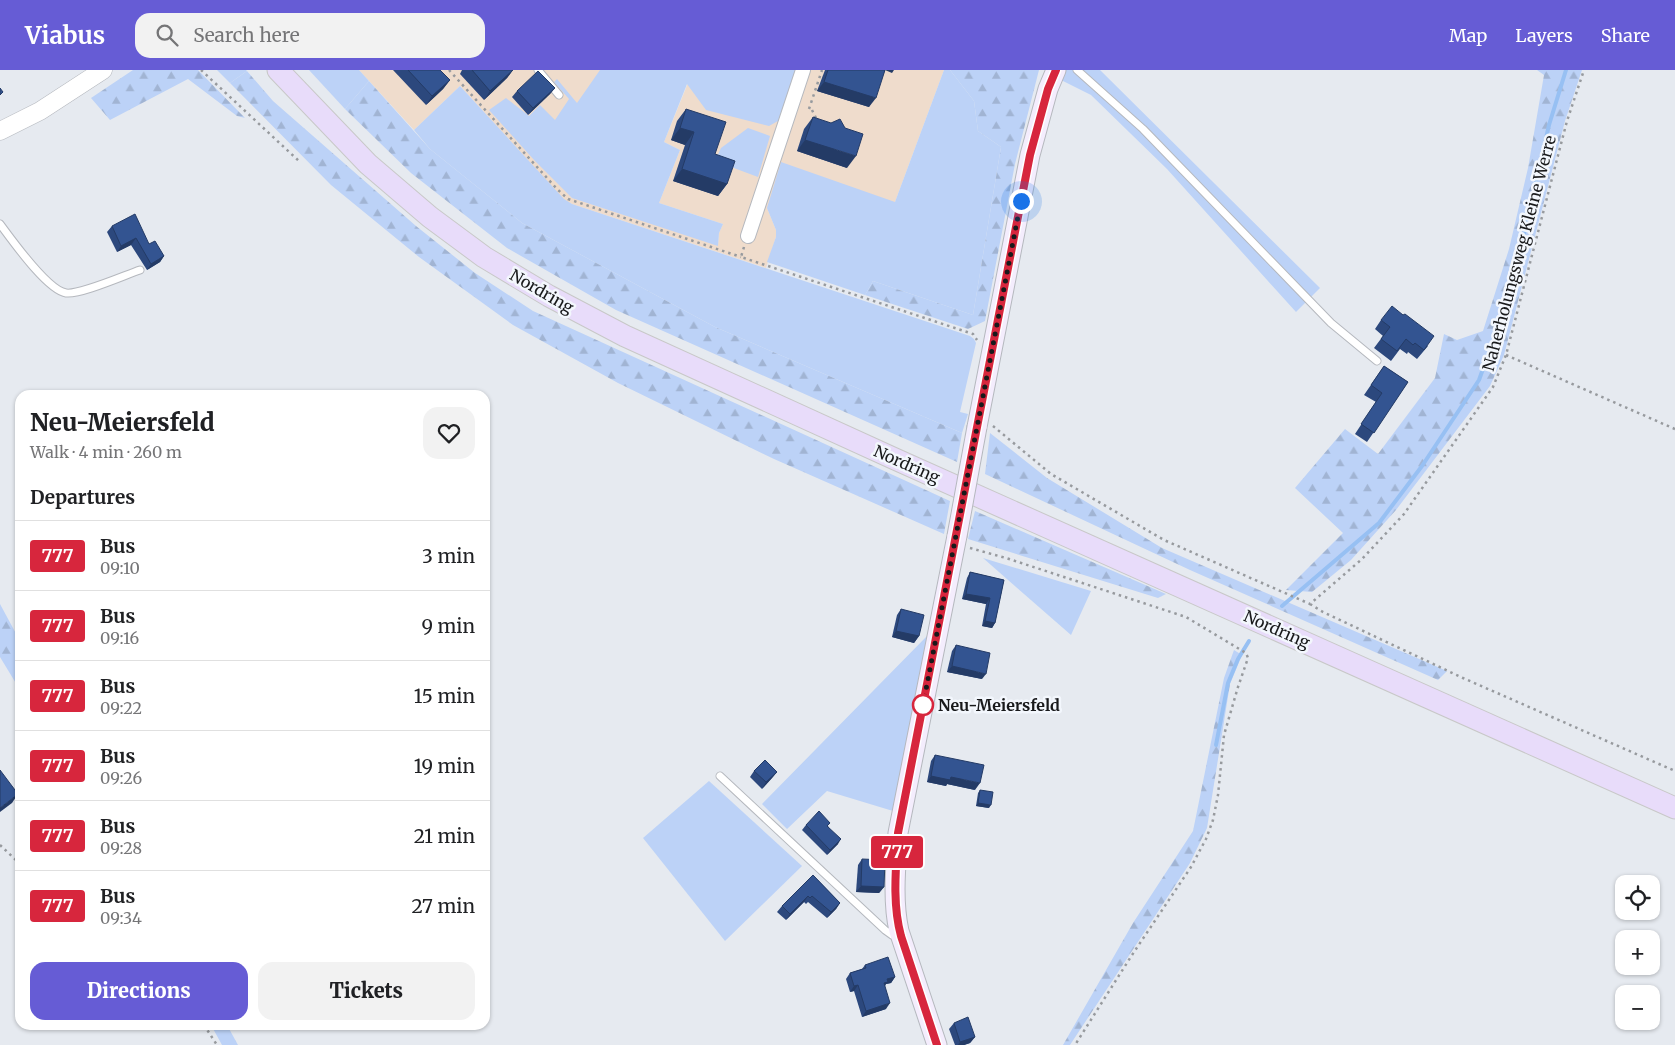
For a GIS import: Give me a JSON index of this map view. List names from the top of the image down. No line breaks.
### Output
{"streets":{"main road":["Nordring"],"path":["Naherholungsweg Kleine Werre"]},"places":["Neu-Meiersfeld"],"lines":["bus line 777"],"page":{"header":"Viabus","search":"Search here","nav":["Map","Layers","Share"],"on_map":"777","heading":[["Neu-Meiersfeld","Walk · 4 min · 260 m"],"Departures"],"list":[{"mark":"777","name":"Bus","note":"09:10","value":"3 min"},{"mark":"777","name":"Bus","note":"09:16","value":"9 min"},{"mark":"777","name":"Bus","note":"09:22","value":"15 min"},{"mark":"777","name":"Bus","note":"09:26","value":"19 min"},{"mark":"777","name":"Bus","note":"09:28","value":"21 min"},{"mark":"777","name":"Bus","note":"09:34","value":"27 min"}],"map_buttons":["+","−"],"buttons":["Directions","Tickets"]}}
